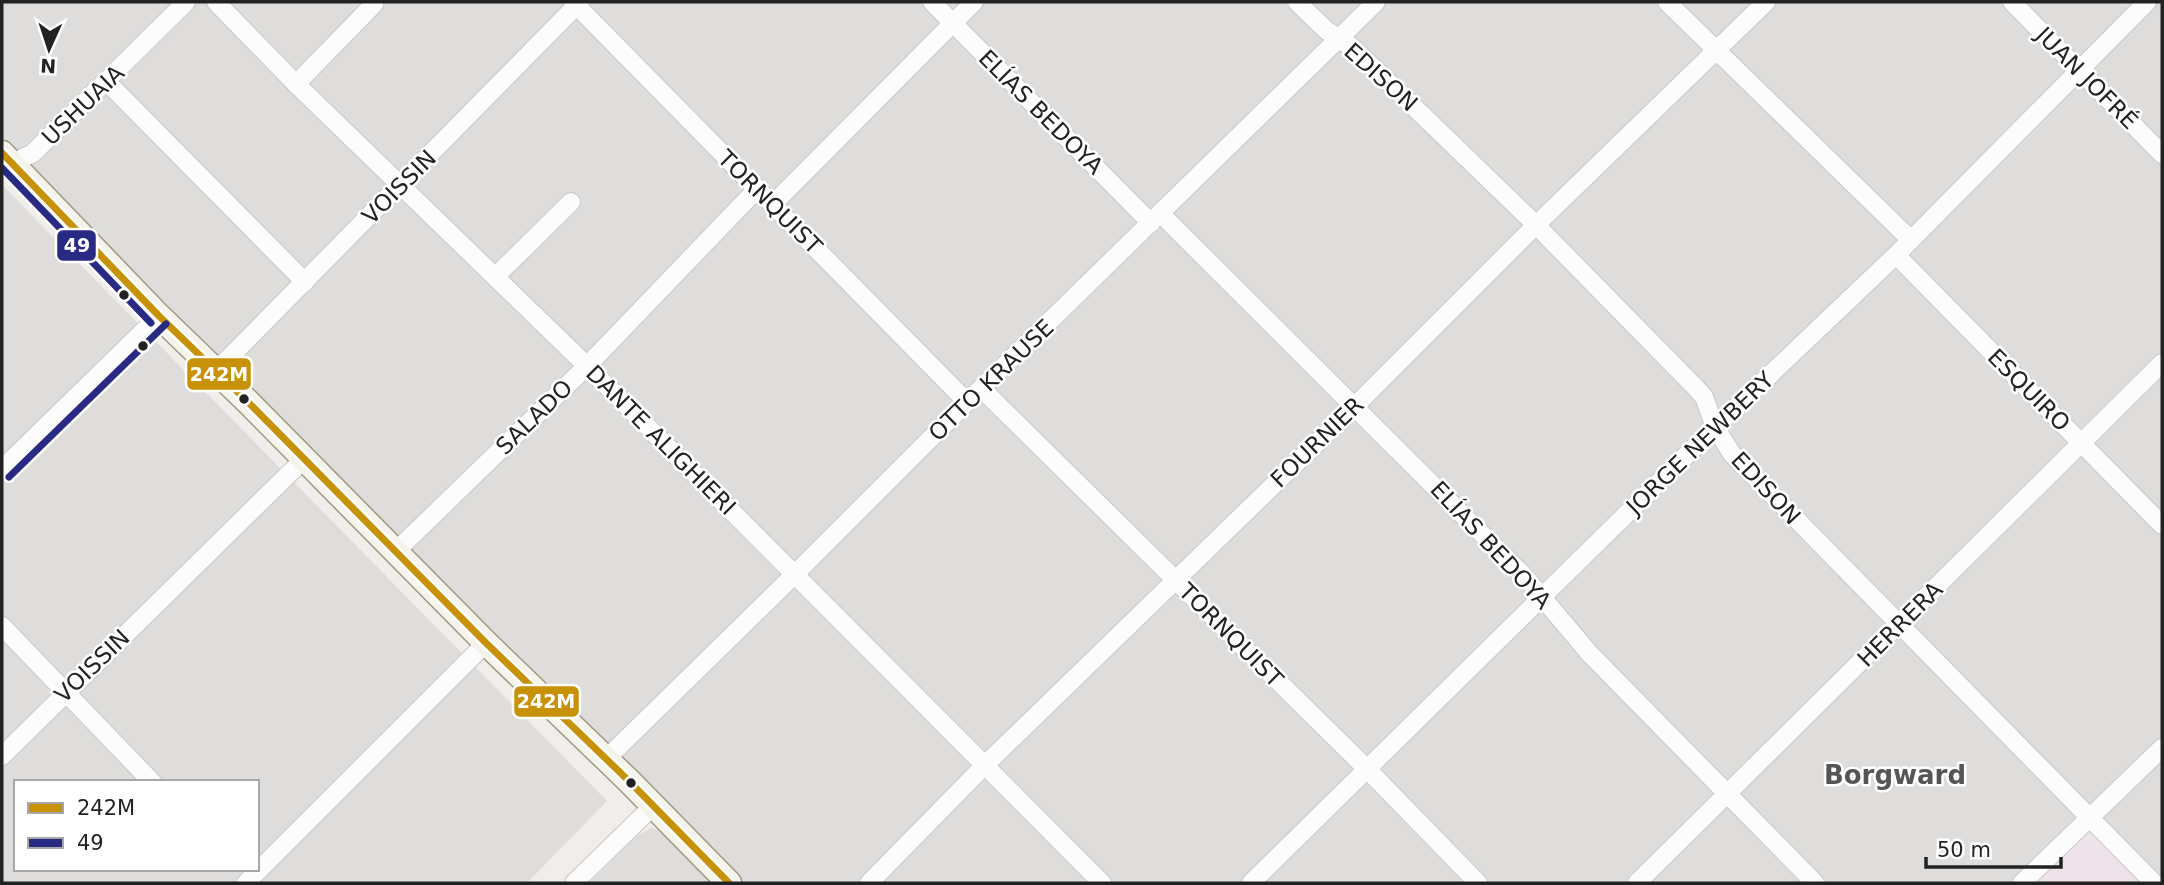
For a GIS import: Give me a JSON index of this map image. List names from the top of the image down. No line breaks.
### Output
{"streets":{"street":["EDISON","JUAN JOFRÉ","USHUAIA","ELÍAS BEDOYA","VOISSIN","TORNQUIST","OTTO KRAUSE","ESQUIRO","SALADO","DANTE ALIGHIERI","FOURNIER","JORGE NEWBERY","HERRERA"]},"crossings":[["EDISON","OTTO KRAUSE"],["EDISON","FOURNIER"],["EDISON","JORGE NEWBERY"],["EDISON","HERRERA"],["JUAN JOFRÉ","JORGE NEWBERY"],["ELÍAS BEDOYA","OTTO KRAUSE"],["ELÍAS BEDOYA","FOURNIER"],["ELÍAS BEDOYA","JORGE NEWBERY"],["ELÍAS BEDOYA","HERRERA"],["VOISSIN","TORNQUIST"],["VOISSIN","DANTE ALIGHIERI"],["TORNQUIST","OTTO KRAUSE"],["TORNQUIST","SALADO"],["TORNQUIST","FOURNIER"],["TORNQUIST","JORGE NEWBERY"],["OTTO KRAUSE","DANTE ALIGHIERI"],["ESQUIRO","JORGE NEWBERY"],["ESQUIRO","HERRERA"],["SALADO","DANTE ALIGHIERI"],["DANTE ALIGHIERI","FOURNIER"]],"districts":["Borgward"],"lines":["transit line 242M","transit line 49"],"legend":["242M","49"],"scale_bar":"50 m","north":"bottom"}
